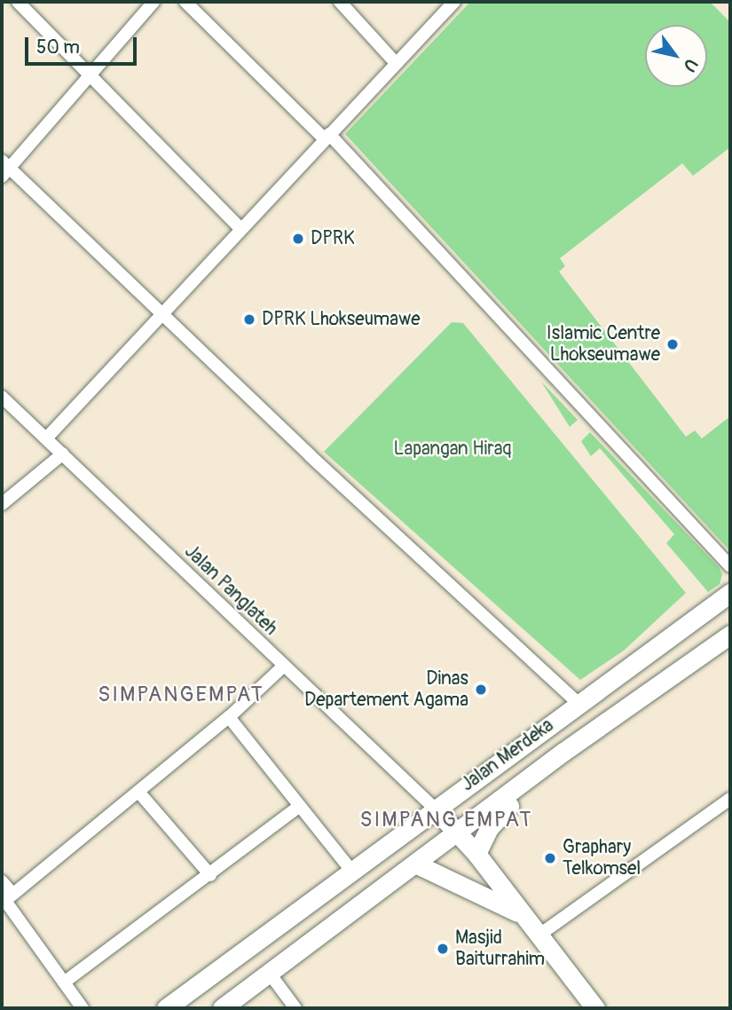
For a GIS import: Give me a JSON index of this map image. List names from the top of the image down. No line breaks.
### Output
{"streets":{"main road":["Jalan Merdeka"],"street":["Jalan Panglateh"]},"crossings":[["Jalan Panglateh","Jalan Merdeka"]],"districts":["SIMPANGEMPAT","SIMPANG EMPAT"],"parks":["Lapangan Hiraq"],"places":["DPRK","DPRK Lhokseumawe","Islamic Centre Lhokseumawe","Dinas Departement Agama","Graphary Telkomsel","Masjid Baiturrahim"],"scale_bar":"50 m","north":"bottom right"}
